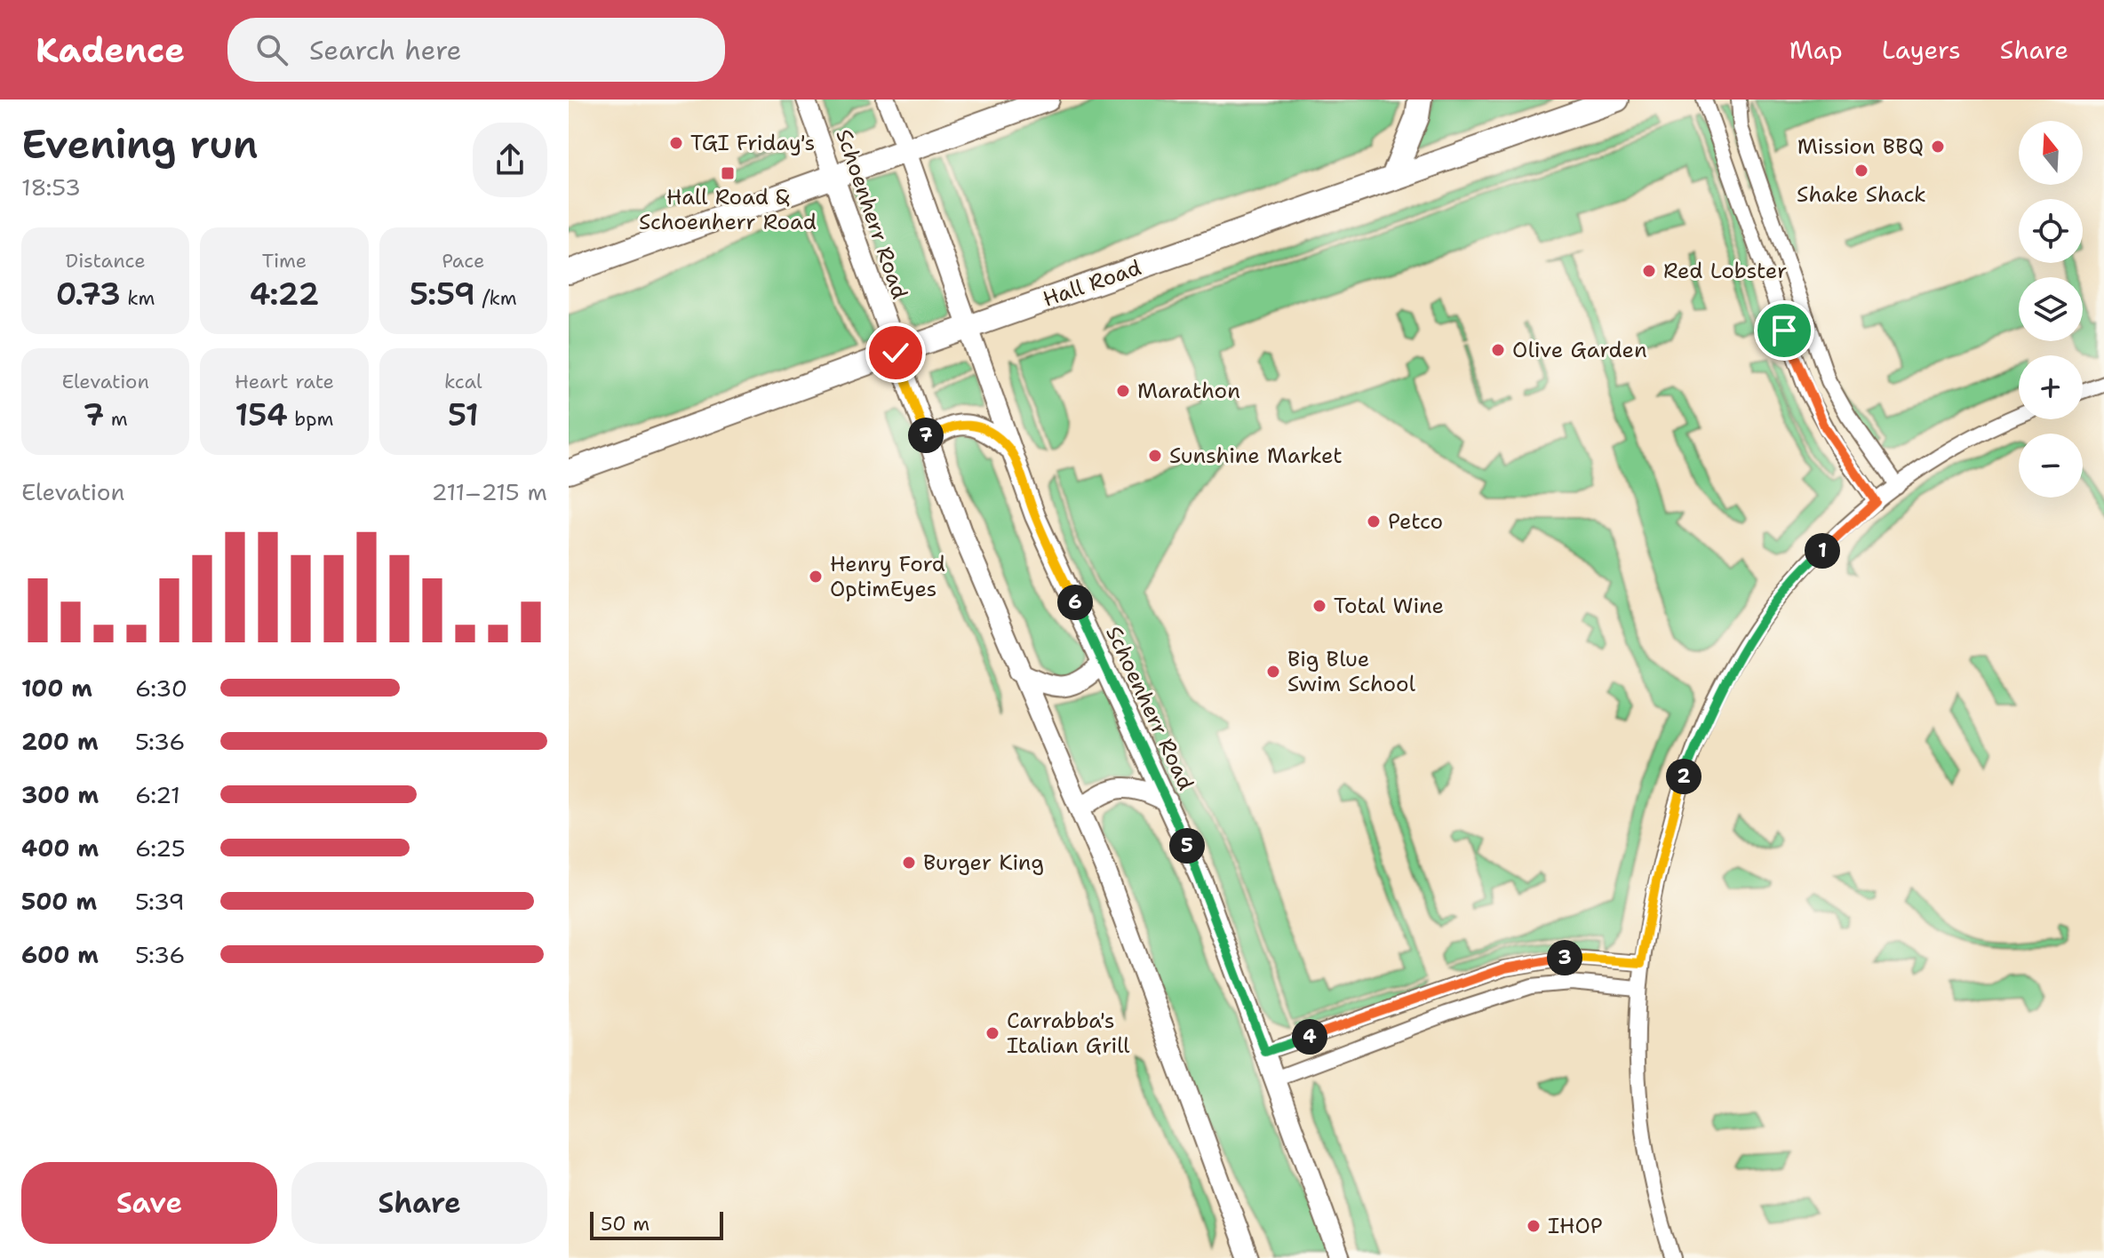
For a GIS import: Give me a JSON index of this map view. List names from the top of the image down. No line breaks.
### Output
{"streets":{"highway":["Hall Road"],"main road":["Schoenherr Road"]},"crossings":[["Schoenherr Road","Hall Road"]],"places":{"other":["TGI Friday's","Mission BBQ","Shake Shack","Red Lobster","Olive Garden","Marathon","Sunshine Market","Petco","Henry Ford OptimEyes","Total Wine","Big Blue Swim School","Burger King","Carrabba's Italian Grill","IHOP"],"transit":["Hall Road & Schoenherr Road"]},"scale_bar":"50 m","north":"top","page":{"header":"Kadence","search":"Search here","nav":["Map","Layers","Share"],"heading":["Evening run","18:53"],"map_buttons":["+","−"],"stats":[["Distance","0.73 km"],["Time","4:22"],["Pace","5:59 /km"],["Elevation","7 m"],["Heart rate","154 bpm"],["kcal","51"]],"pins":["7","1","6","2","5","3","4"],"chart":["Elevation","211–215 m"],"list":[{"name":"100 m","note":"6:30"},{"name":"200 m","note":"5:36"},{"name":"300 m","note":"6:21"},{"name":"400 m","note":"6:25"},{"name":"500 m","note":"5:39"},{"name":"600 m","note":"5:36"}],"buttons":["Save","Share"],"scale":"50 m"}}
